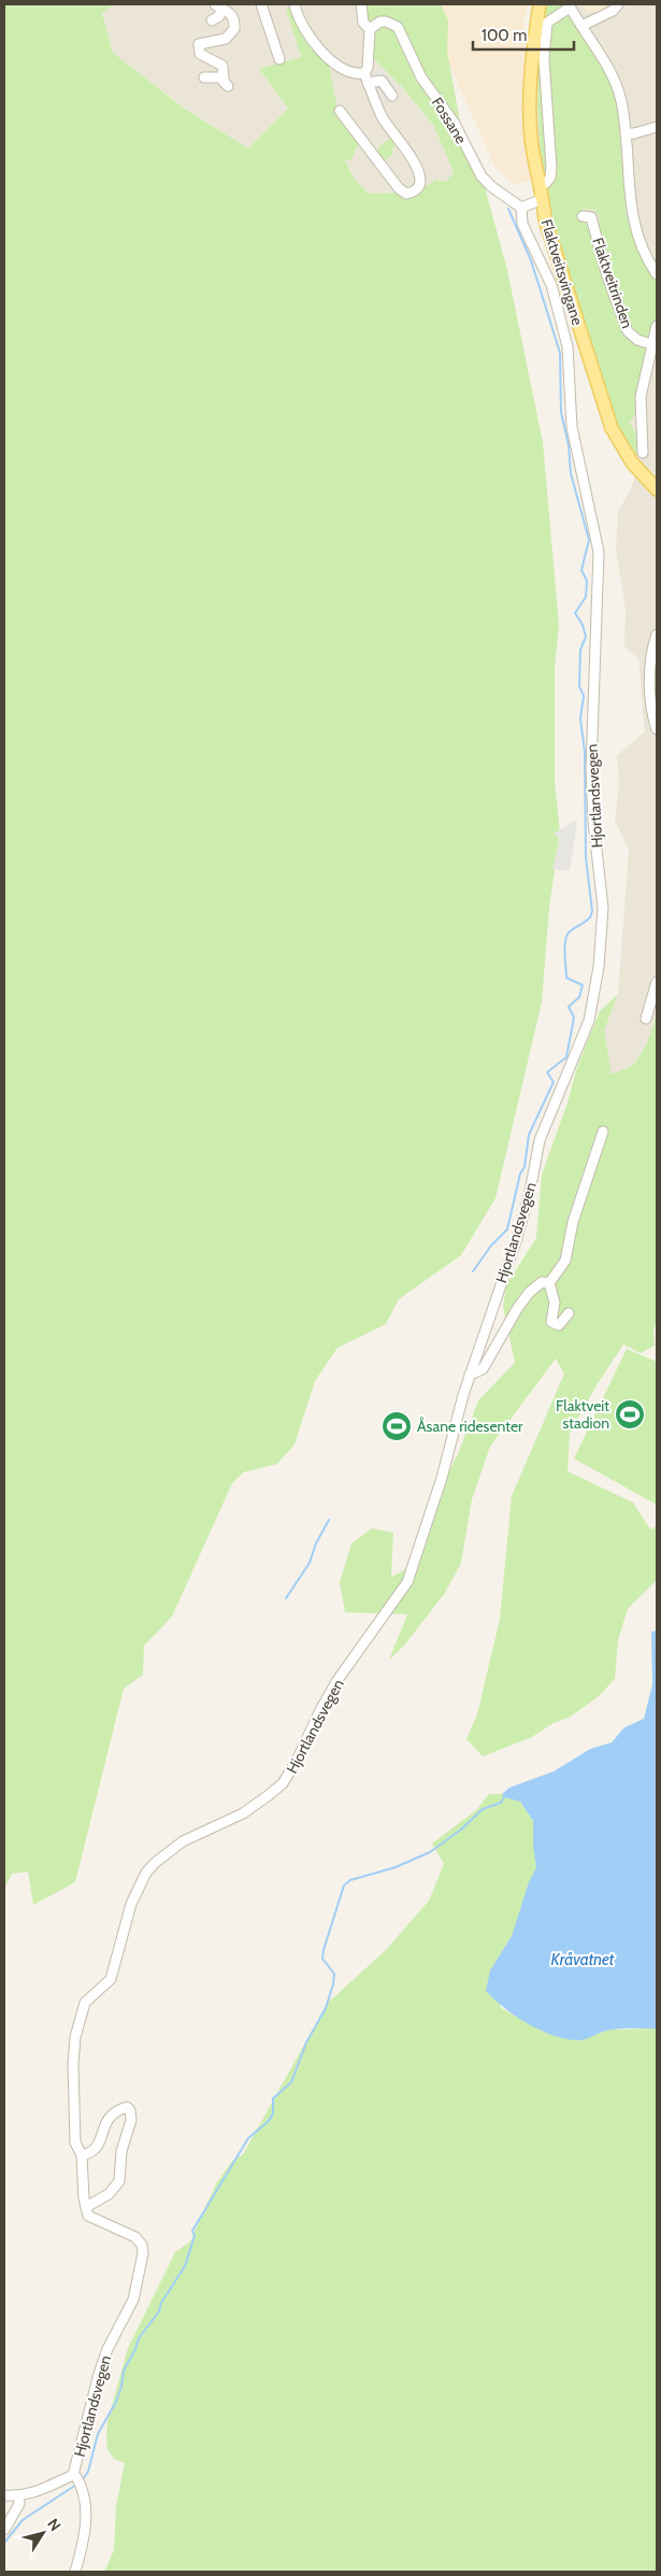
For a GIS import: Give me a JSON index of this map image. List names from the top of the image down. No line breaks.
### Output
{"streets":{"main road":["Flaktveitsvingane"],"street":["Fossane","Flaktveitrinden","Hjortlandsvegen"]},"crossings":[["Fossane","Hjortlandsvegen"]],"water":["Kråvatnet"],"places":{"sports":["Flaktveit stadion","Åsane ridesenter"]},"scale_bar":"100 m","north":"top right"}
